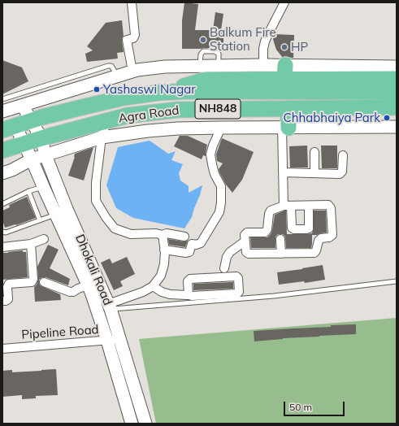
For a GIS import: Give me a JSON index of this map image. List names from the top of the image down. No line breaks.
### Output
{"streets":{"highway":["NH848","Agra Road"],"street":["Dhokali Road","Pipeline Road"]},"crossings":[["NH848","Agra Road"],["NH848","Dhokali Road"],["Agra Road","Dhokali Road"],["Dhokali Road","Pipeline Road"]],"places":["Balkum Fire Station","HP","Yashaswi Nagar","Chhabhaiya Park"],"scale_bar":"50 m"}
